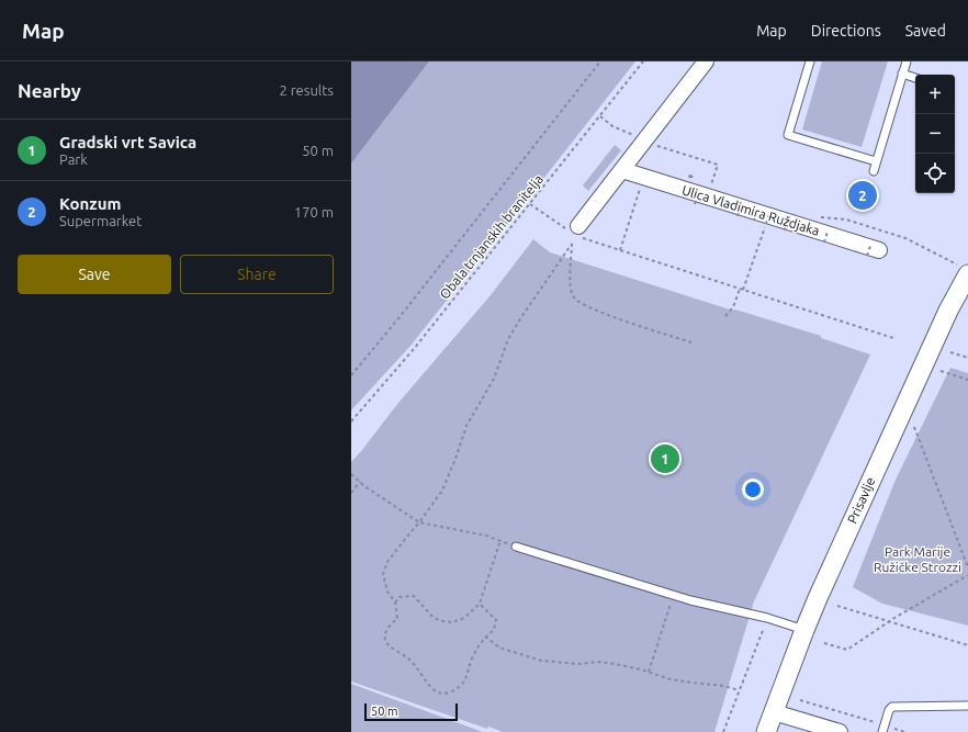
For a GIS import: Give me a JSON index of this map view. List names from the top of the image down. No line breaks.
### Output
{"streets":{"street":["Ulica Vladimira Ruždjaka","Prisavlje"],"path":["Obala trnjanskih branitelja"]},"parks":["Park Marije Ružičke Strozzi"],"scale_bar":"50 m","page":{"header":"Map","nav":["Map","Directions","Saved"],"heading":["Nearby","2 results"],"map_buttons":["+","−"],"list":[{"mark":"1","name":"Gradski vrt Savica","note":"Park","value":"50 m"},{"mark":"2","name":"Konzum","note":"Supermarket","value":"170 m"}],"pins":["2","1"],"buttons":["Save","Share"],"scale":"50 m"}}
